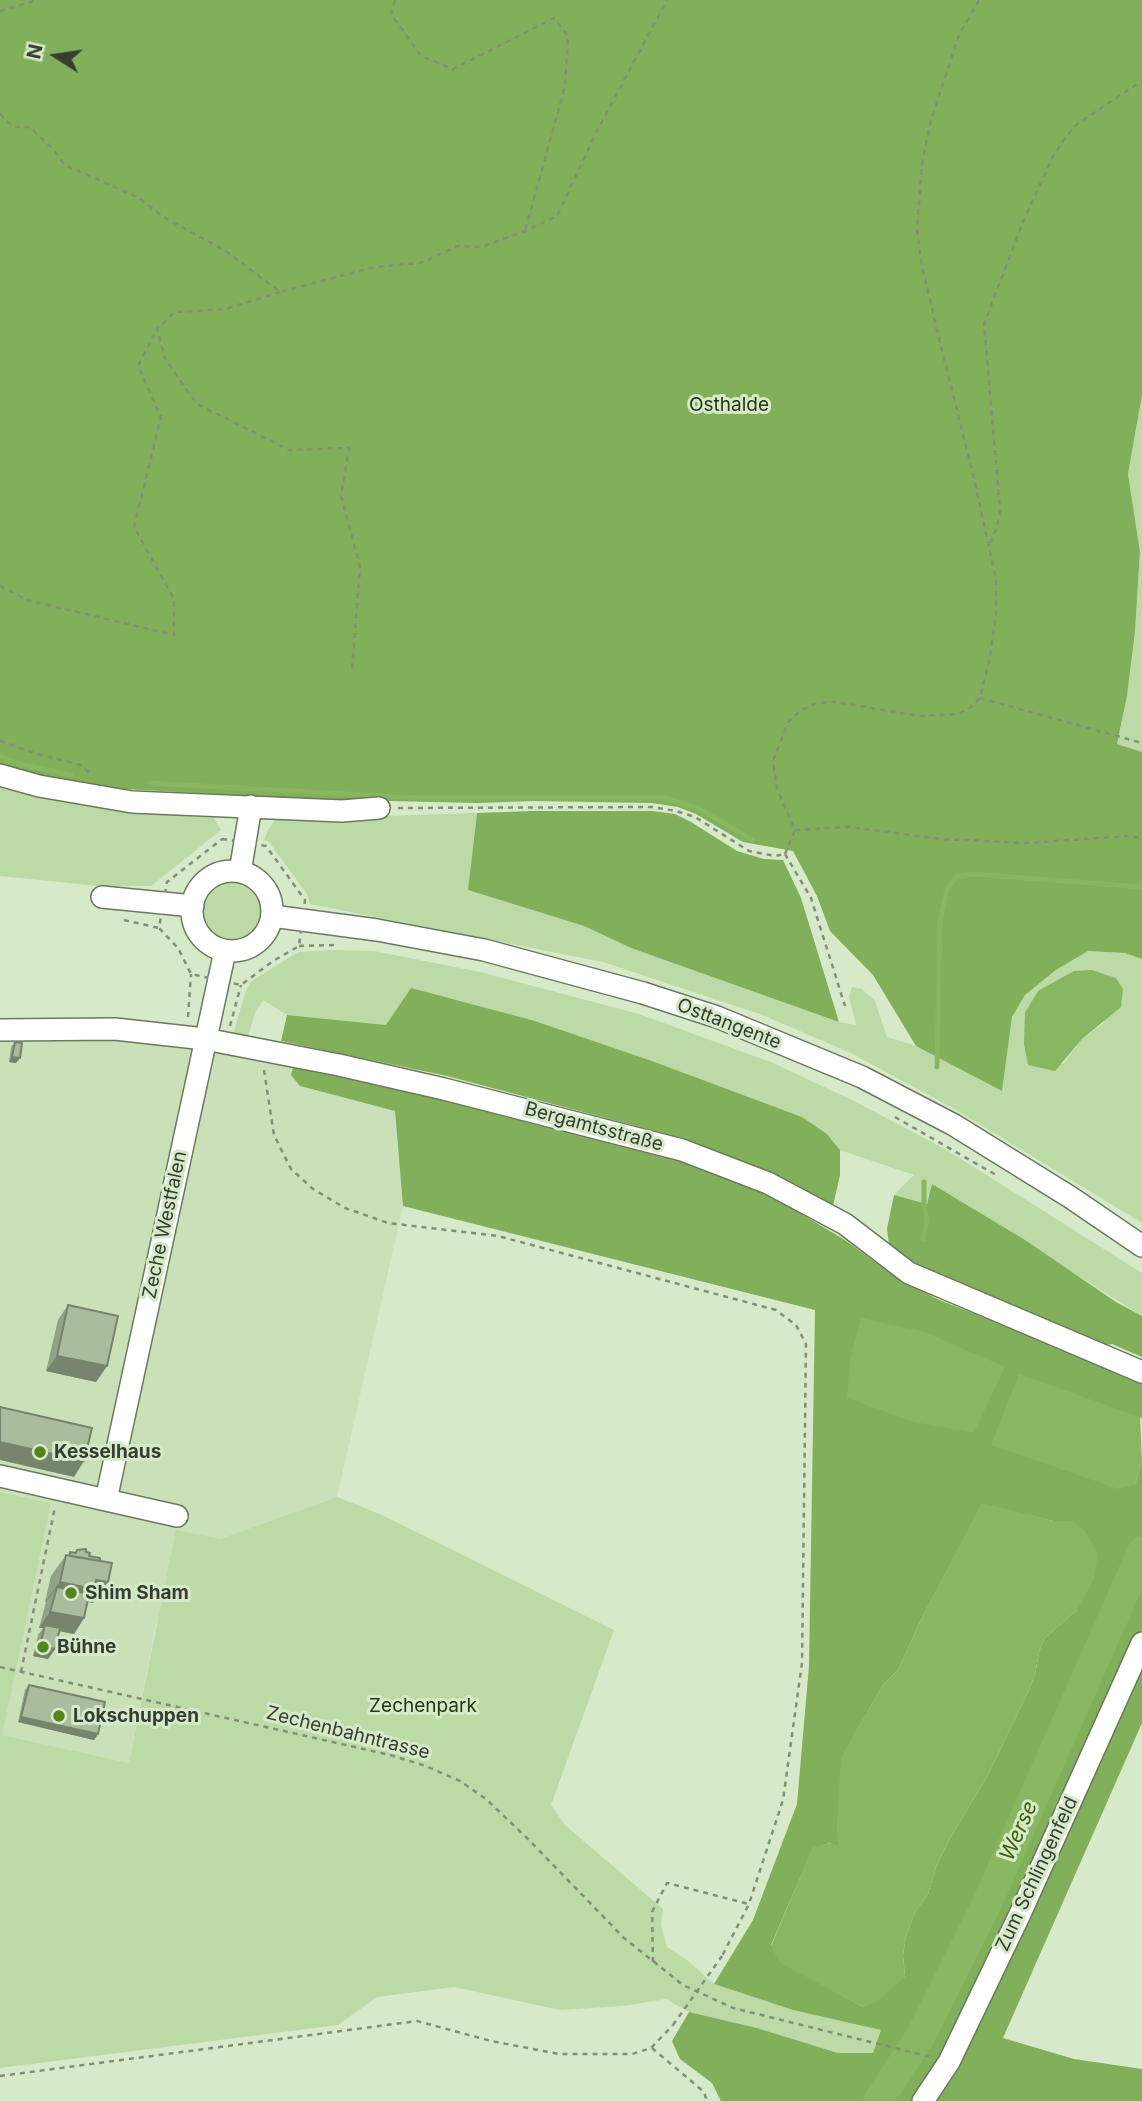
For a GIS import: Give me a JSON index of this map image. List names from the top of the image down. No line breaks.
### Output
{"streets":{"street":["Osttangente","Bergamtsstraße","Zeche Westfalen","Zum Schlingenfeld"],"path":["Zechenbahntrasse"]},"crossings":[["Osttangente","Zeche Westfalen"],["Bergamtsstraße","Zeche Westfalen"]],"water":["Werse"],"parks":["Osthalde","Zechenpark"],"places":["Kesselhaus","Shim Sham","Bühne","Lokschuppen"],"north":"left"}
